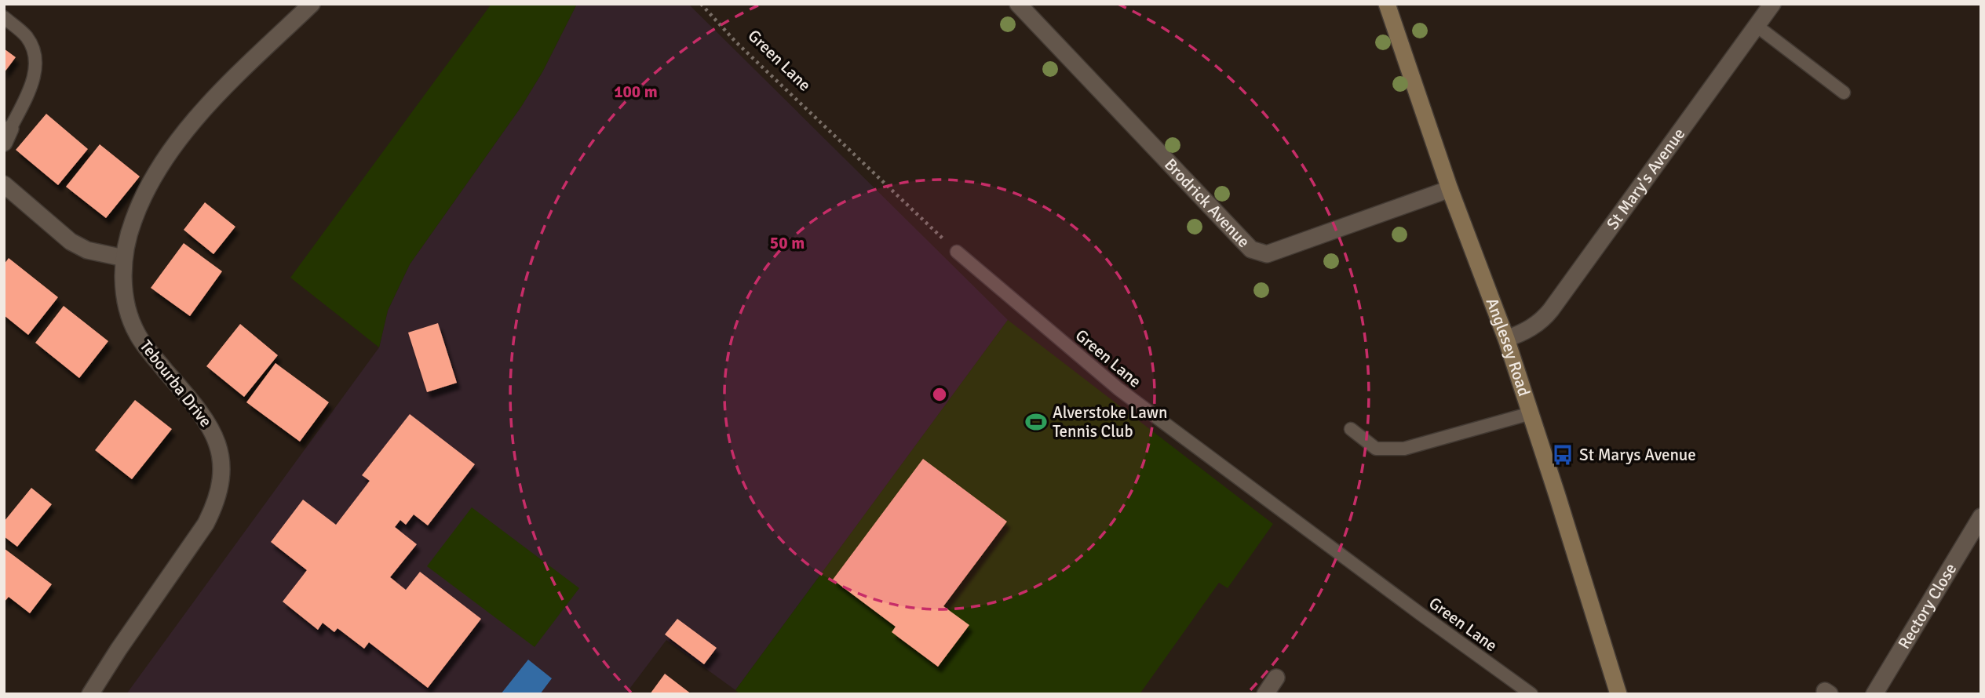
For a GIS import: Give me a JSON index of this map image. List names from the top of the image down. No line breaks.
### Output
{"streets":{"street":["St Mary's Avenue","Brodrick Avenue","Anglesey Road","Tebourba Drive","Rectory Close"],"lane":["Green Lane"]},"crossings":[["St Mary's Avenue","Anglesey Road"],["Brodrick Avenue","Anglesey Road"]],"places":{"sports":["Alverstoke Lawn Tennis Club"],"bus stop":["St Marys Avenue"]},"rings":["100 m","50 m"]}
